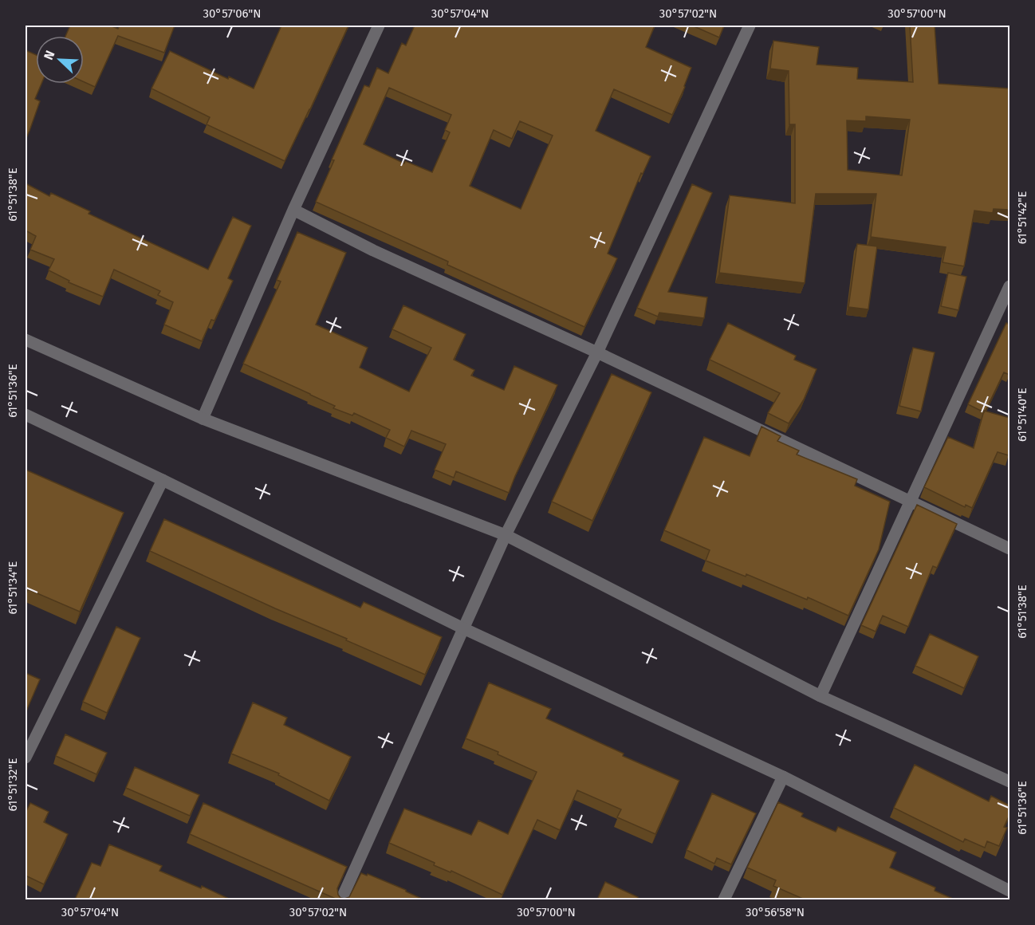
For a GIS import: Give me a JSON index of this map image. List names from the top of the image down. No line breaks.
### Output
{"north":"top left","coordinates":["30°57'06\"N","30°57'04\"N","30°57'02\"N","30°57'00\"N","61°51'38\"E","61°51'42\"E","61°51'36\"E","61°51'40\"E","61°51'34\"E","61°51'32\"E","30°56'58\"N"]}
